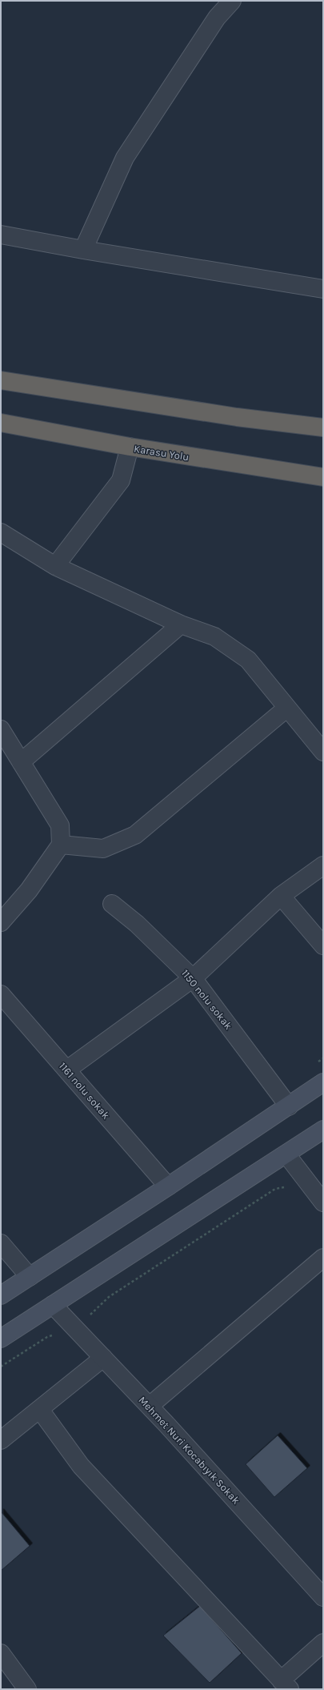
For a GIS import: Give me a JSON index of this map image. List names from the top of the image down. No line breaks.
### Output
{"streets":{"highway":["Karasu Yolu"],"street":["1150 nolu sokak","1161 nolu sokak","Mehmet Nuri Kocabıyık Sokak"]}}
